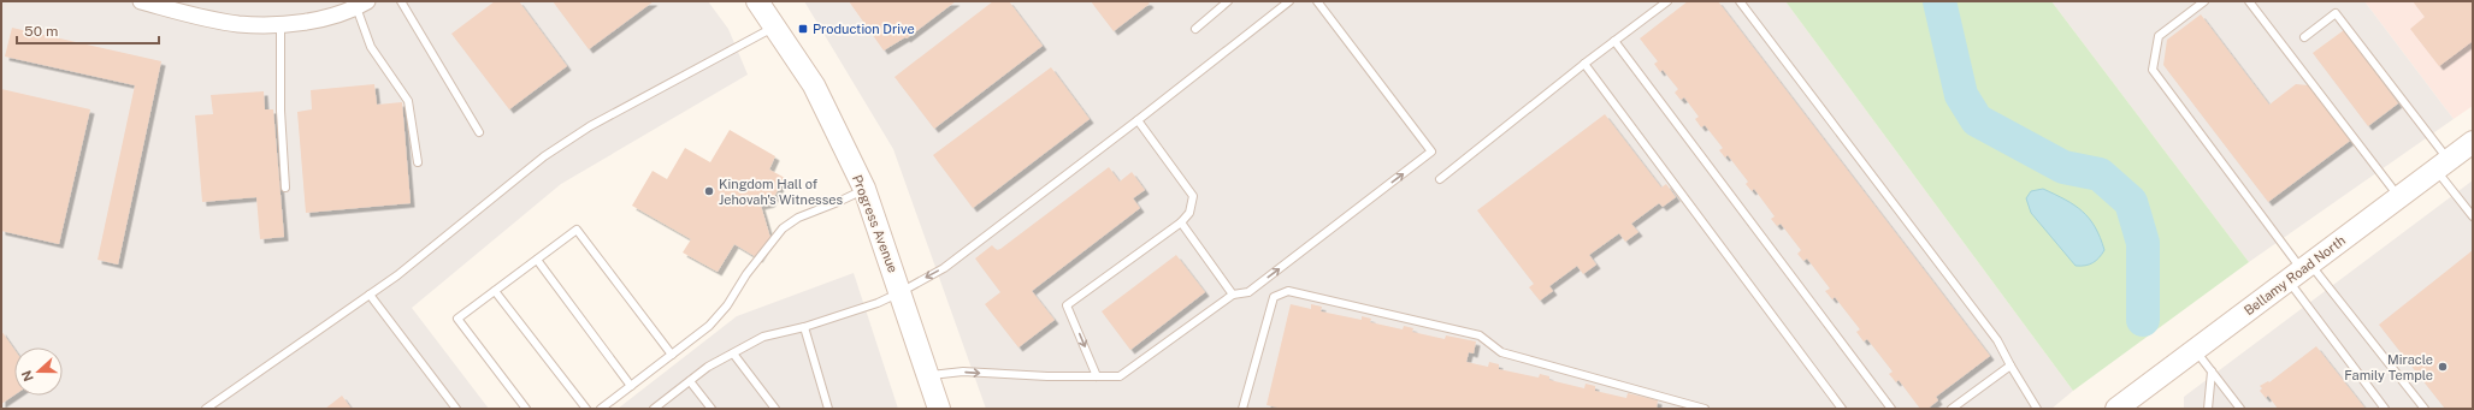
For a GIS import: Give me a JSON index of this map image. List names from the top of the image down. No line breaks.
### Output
{"streets":{"main road":["Progress Avenue","Bellamy Road North"]},"places":{"transit":["Production Drive"],"other":["Kingdom Hall of Jehovah's Witnesses","Miracle Family Temple"]},"scale_bar":"50 m","north":"left"}
